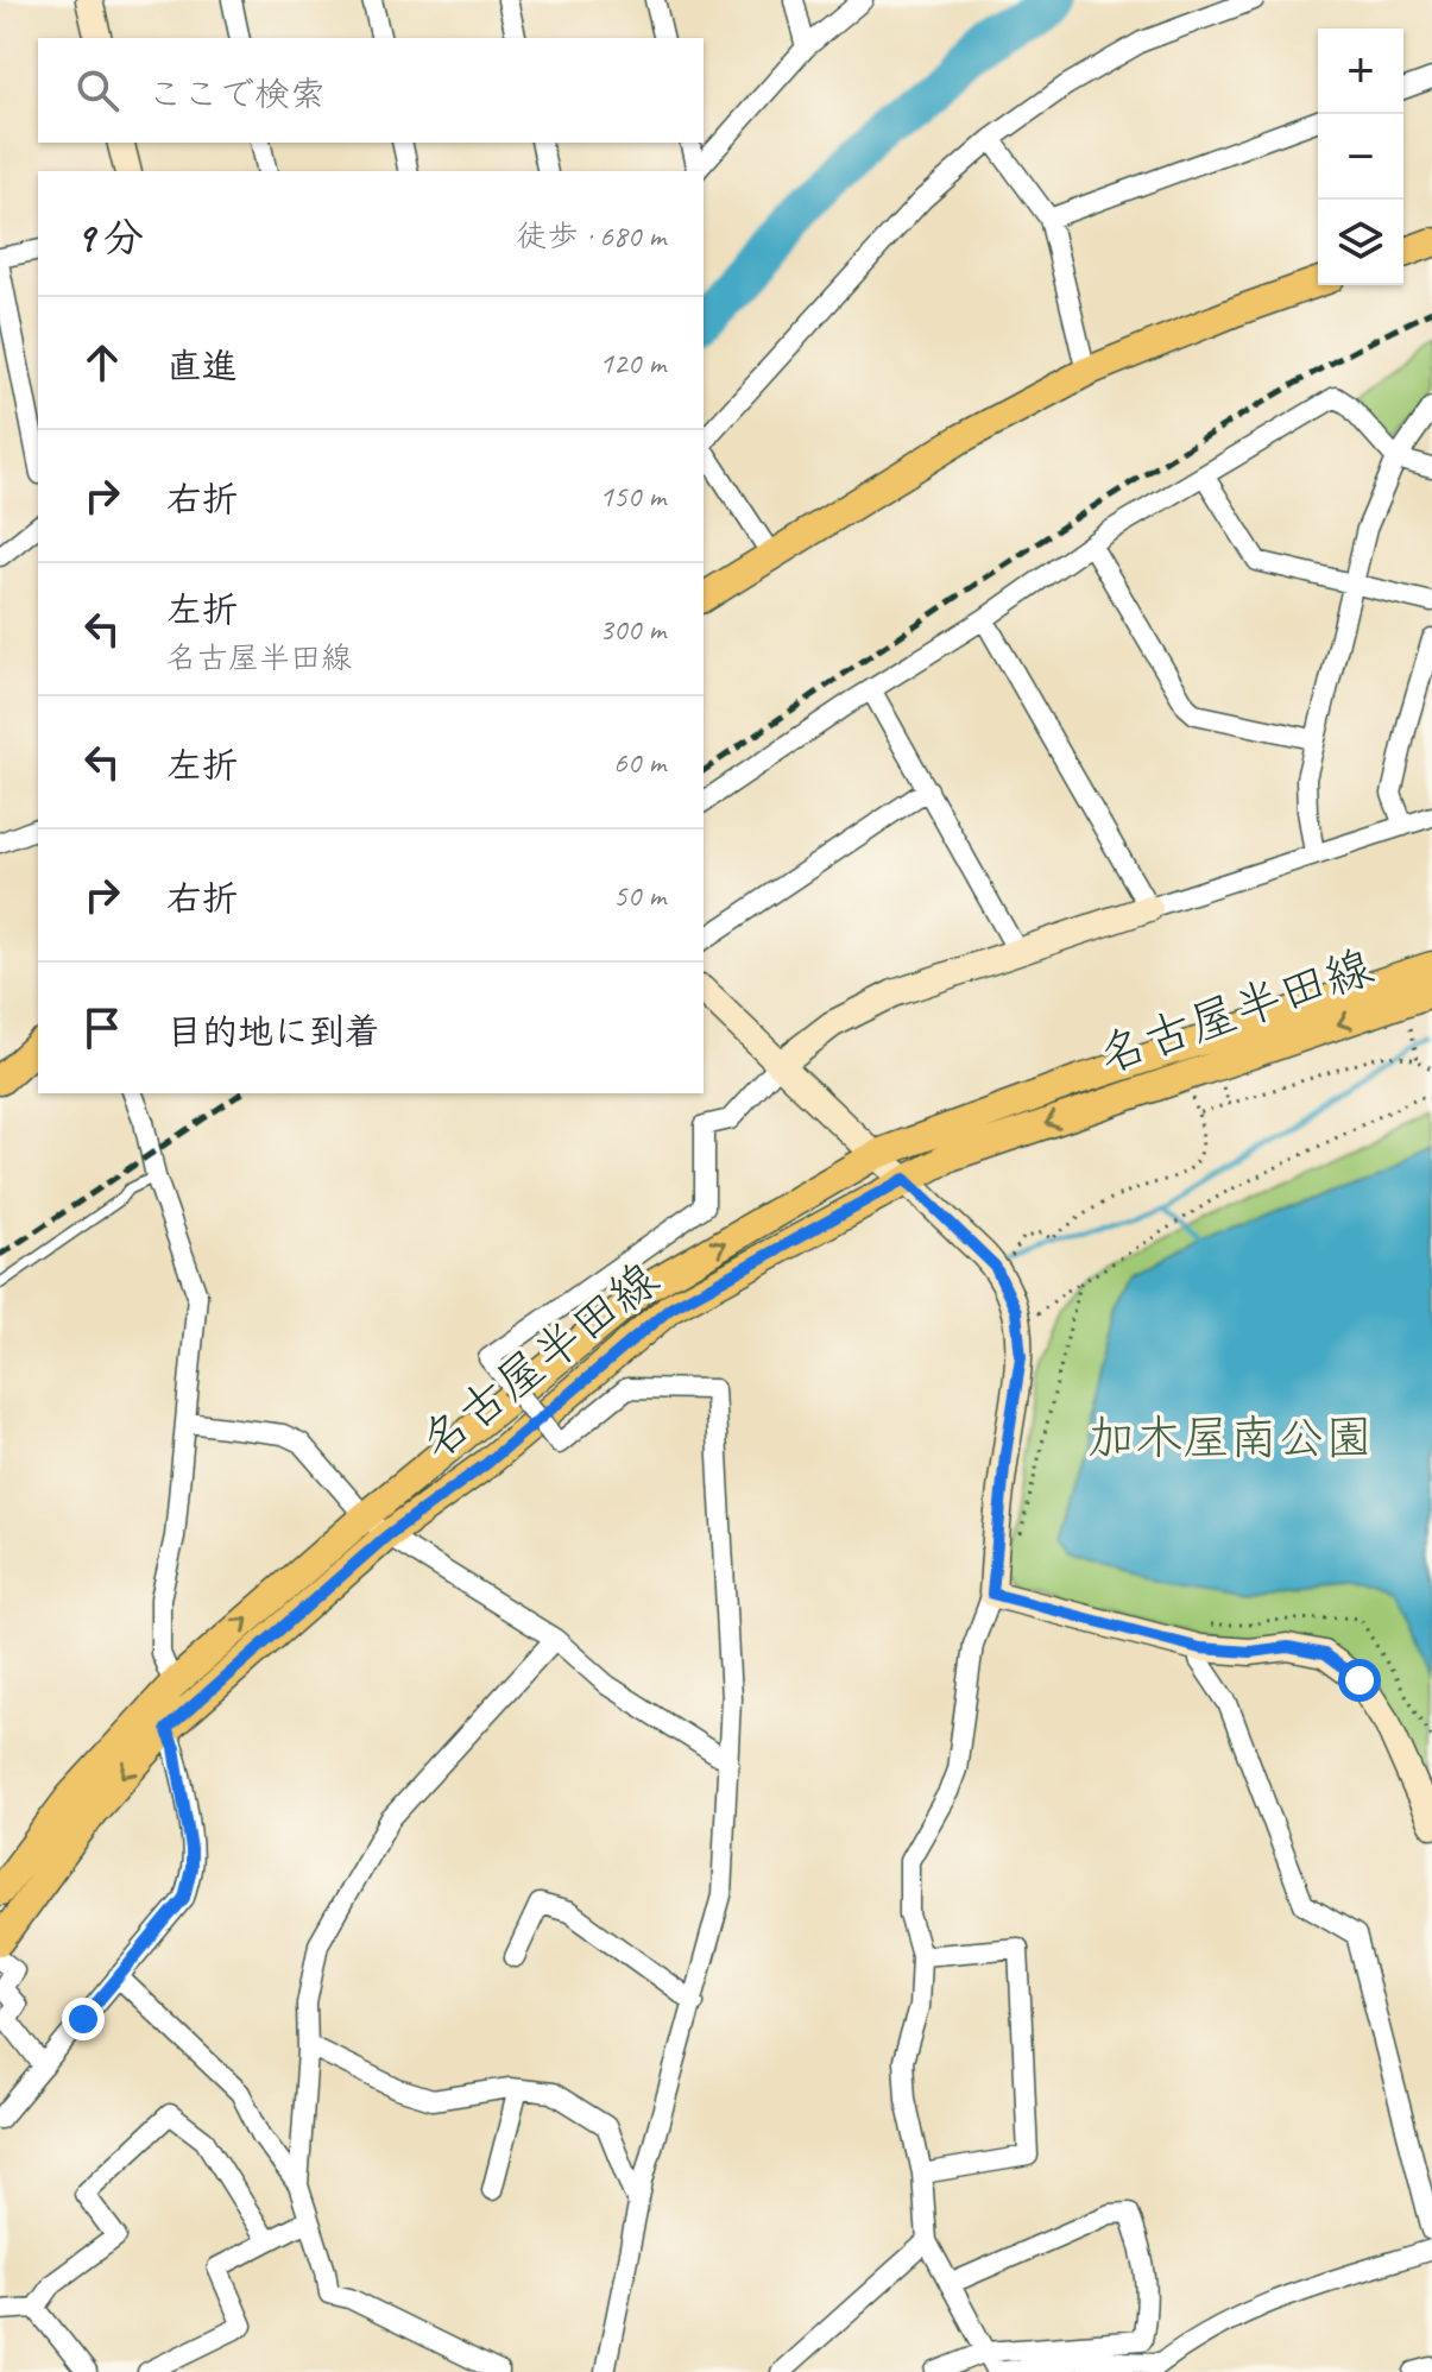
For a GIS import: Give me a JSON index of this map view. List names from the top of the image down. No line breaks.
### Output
{"streets":{"main road":["名古屋半田線"]},"parks":["加木屋南公園"],"page":{"map_buttons":["+","−"],"search":"ここで検索","heading":["9 分","徒歩 · 680 m"],"list":[["直進","120 m"],["右折","150 m"],["左折","名古屋半田線","300 m"],["左折","60 m"],["右折","50 m"],"目的地に到着"]}}
